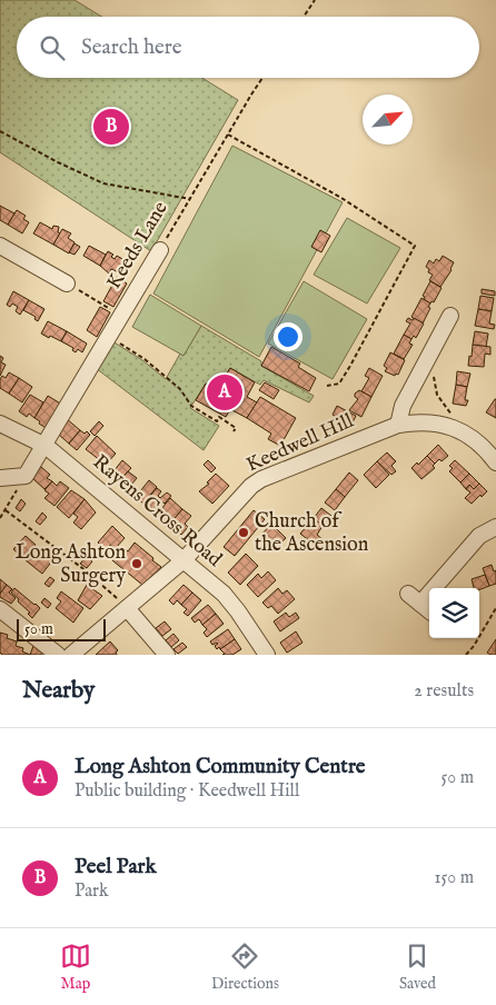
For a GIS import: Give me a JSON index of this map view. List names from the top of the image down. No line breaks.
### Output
{"streets":{"street":["Keeds Lane","Keedwell Hill","Rayens Cross Road"]},"crossings":[["Keeds Lane","Rayens Cross Road"],["Keedwell Hill","Rayens Cross Road"]],"places":["Church of the Ascension","Long Ashton Surgery"],"scale_bar":"50 m","north":"top right","page":{"search":"Search here","pins":["B","A"],"scale":"50 m","heading":["Nearby","2 results"],"list":[{"mark":"A","name":"Long Ashton Community Centre","note":"Public building · Keedwell Hill","value":"50 m"},{"mark":"B","name":"Peel Park","note":"Park","value":"150 m"}],"nav":["Map","Directions","Saved"]}}
